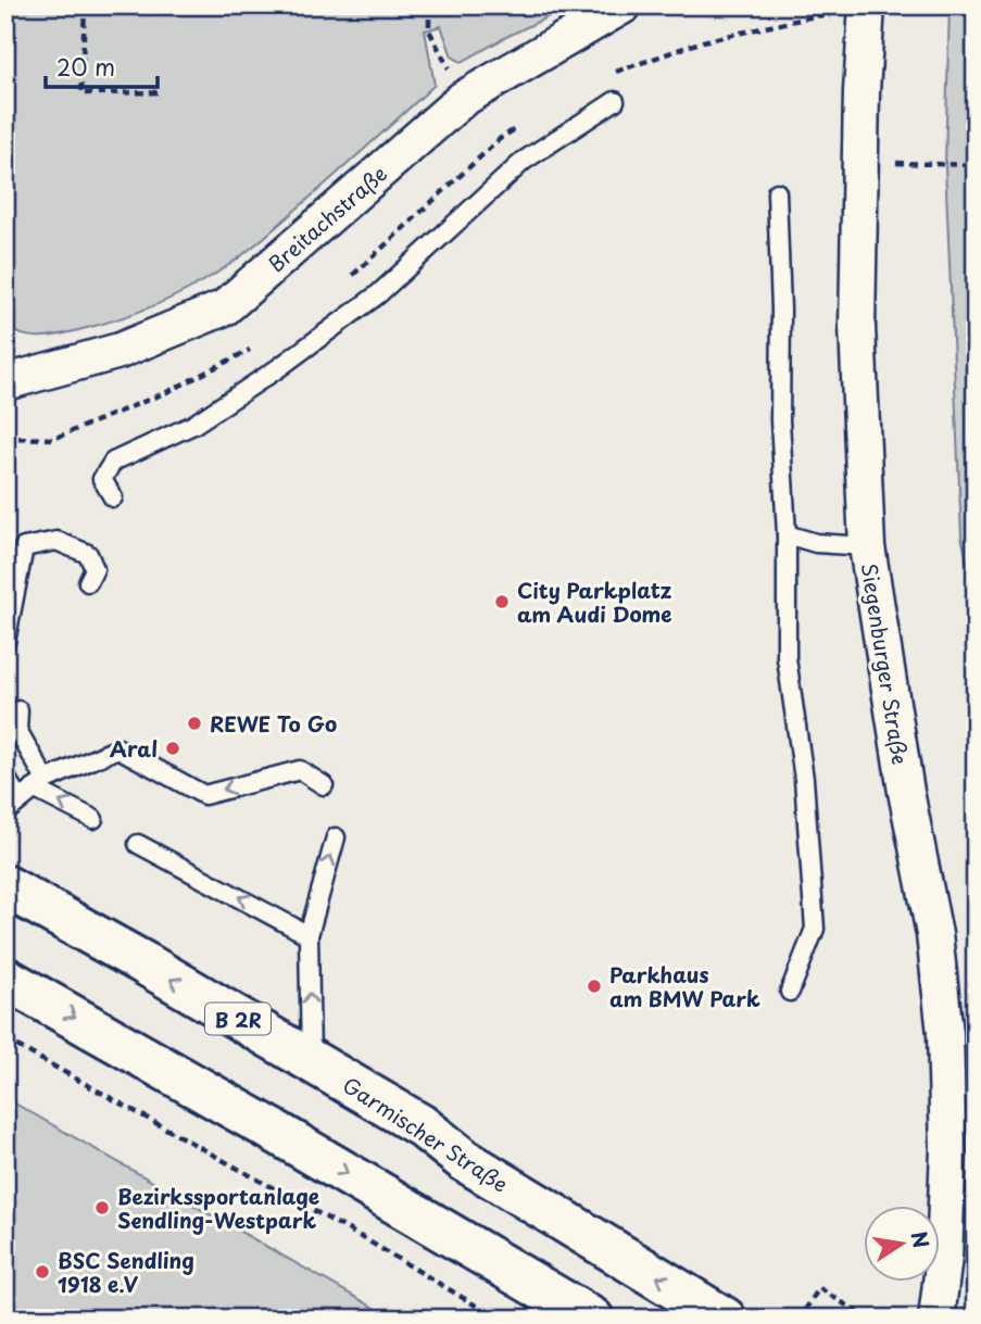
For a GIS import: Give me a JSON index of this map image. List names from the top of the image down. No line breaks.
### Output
{"streets":{"highway":["B 2R","Garmischer Straße"],"street":["Breitachstraße","Siegenburger Straße"]},"places":["City Parkplatz am Audi Dome","REWE To Go","Aral","Parkhaus am BMW Park","Bezirkssportanlage Sendling-Westpark","BSC Sendling 1918 e.V"],"scale_bar":"20 m","north":"right"}
